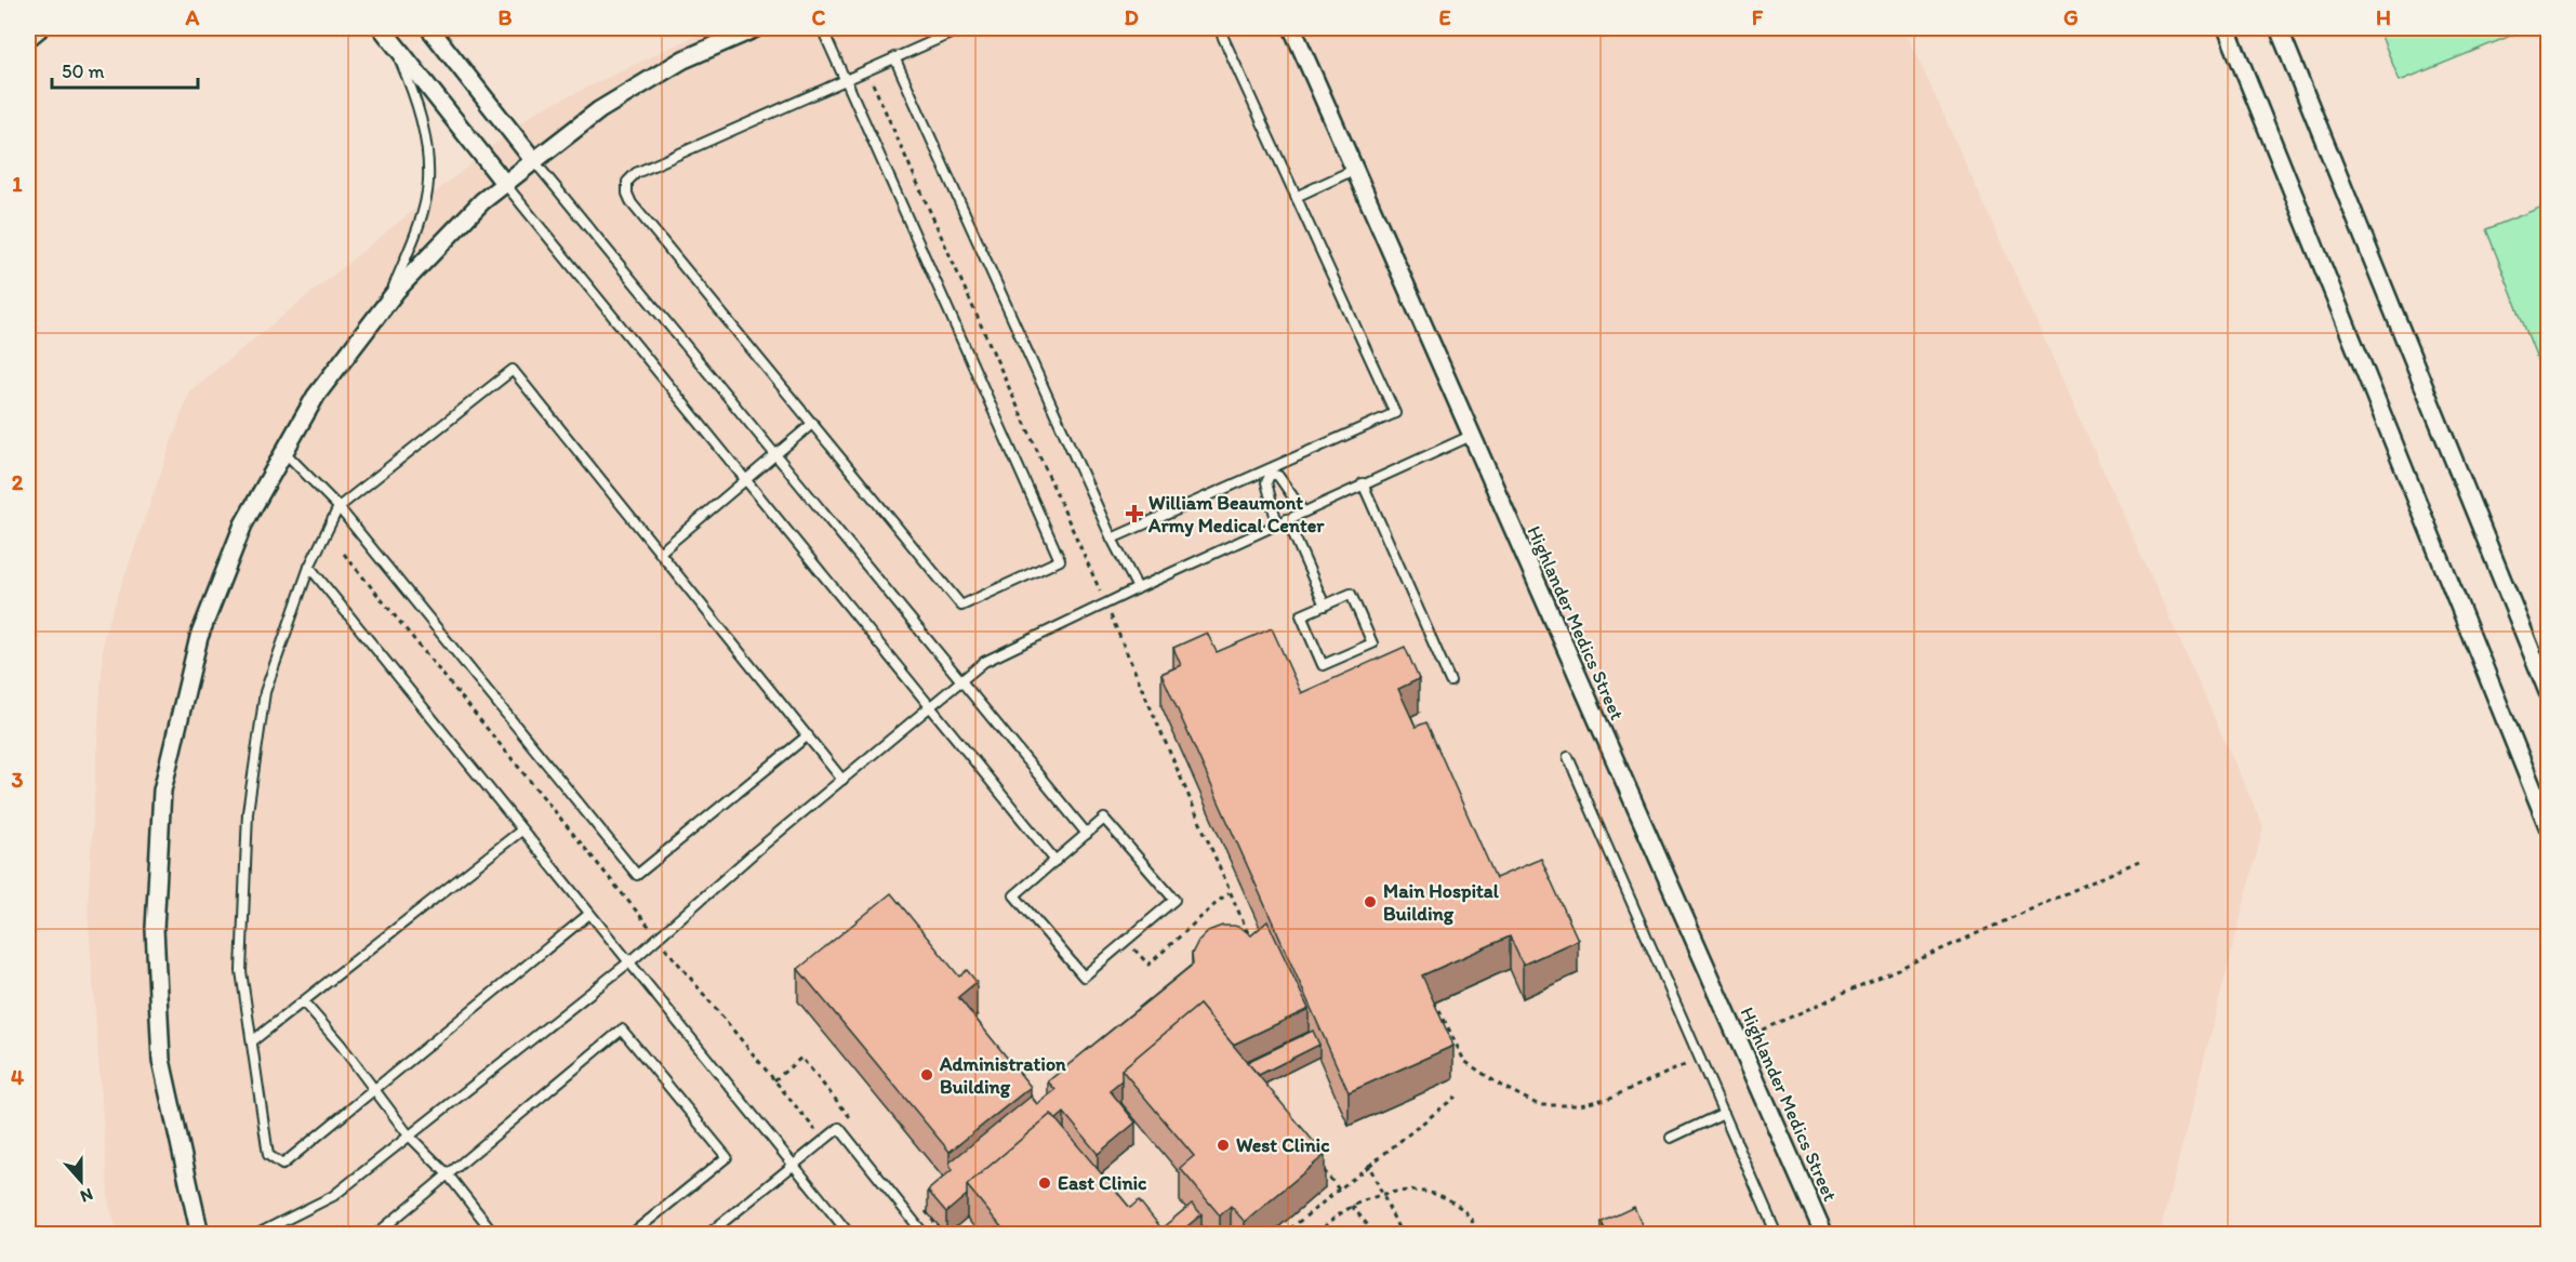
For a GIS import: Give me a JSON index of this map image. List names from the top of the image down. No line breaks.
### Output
{"streets":{"street":["Highlander Medics Street"]},"places":{"health":["William Beaumont Army Medical Center"],"other":["Main Hospital Building","Administration Building","West Clinic","East Clinic"]},"scale_bar":"50 m","north":"bottom","grid":{"columns":["A","B","C","D","E","F","G","H"],"rows":["1","2","3","4"]}}
